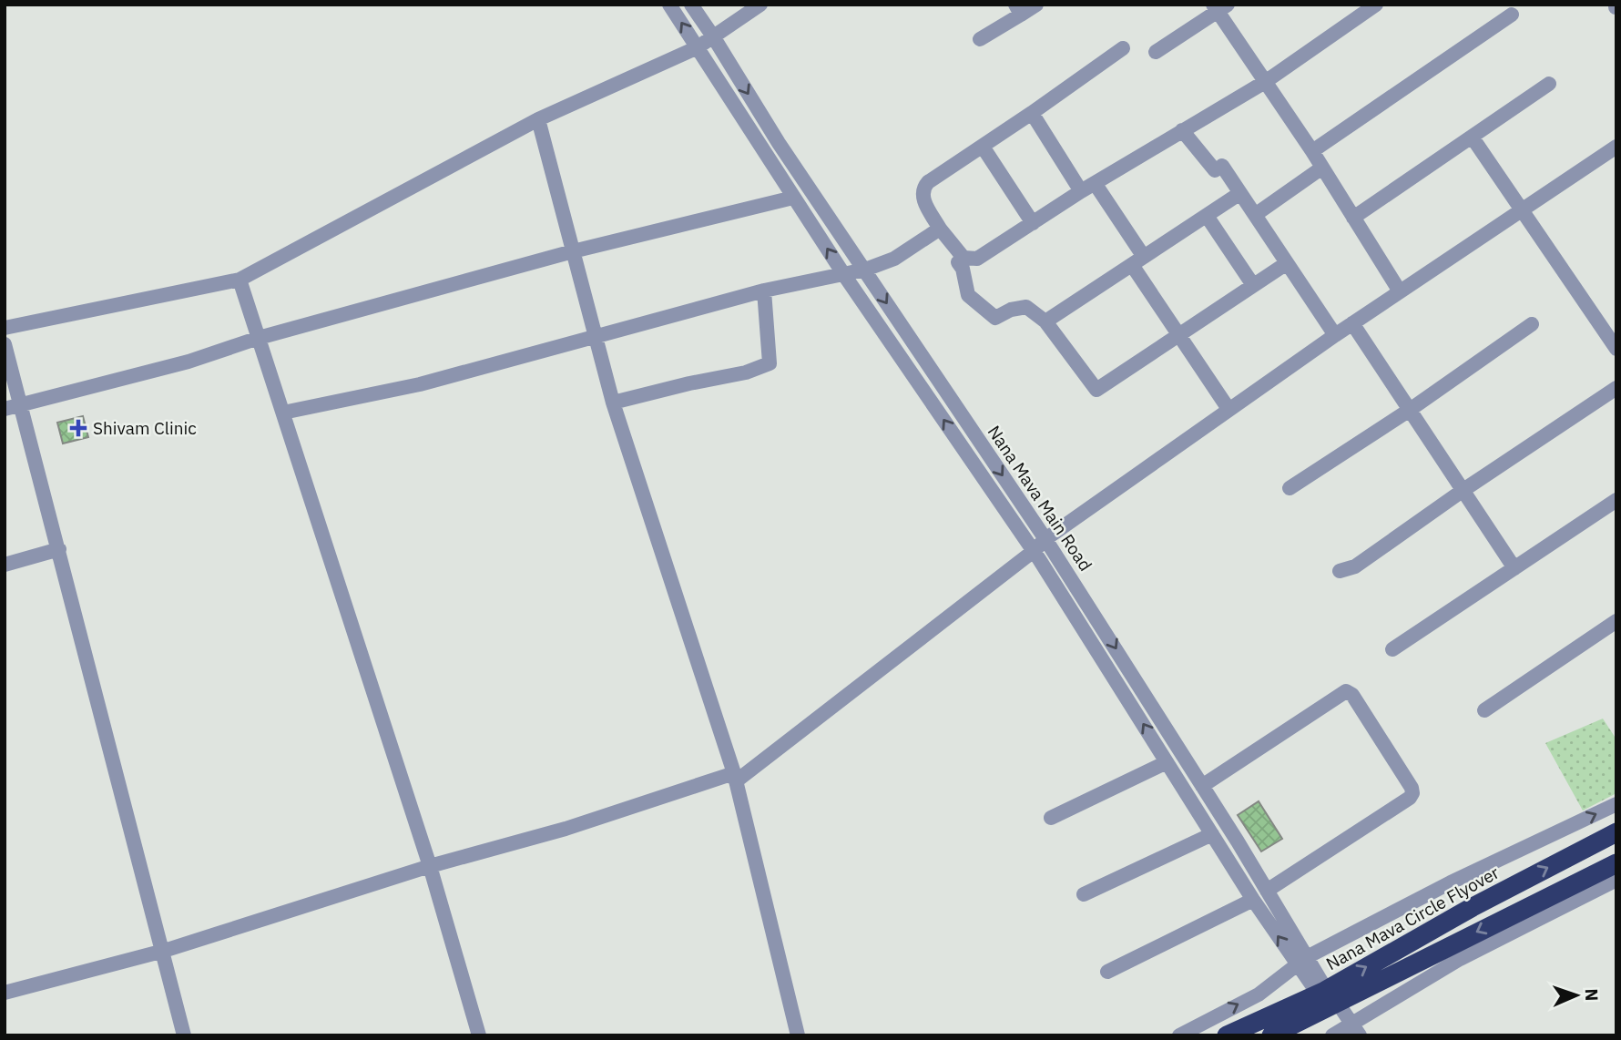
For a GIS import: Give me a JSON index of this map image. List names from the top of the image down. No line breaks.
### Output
{"streets":{"highway":["Nana Mava Circle Flyover"],"street":["Nana Mava Main Road"]},"places":{"health":["Shivam Clinic"]},"north":"right"}
